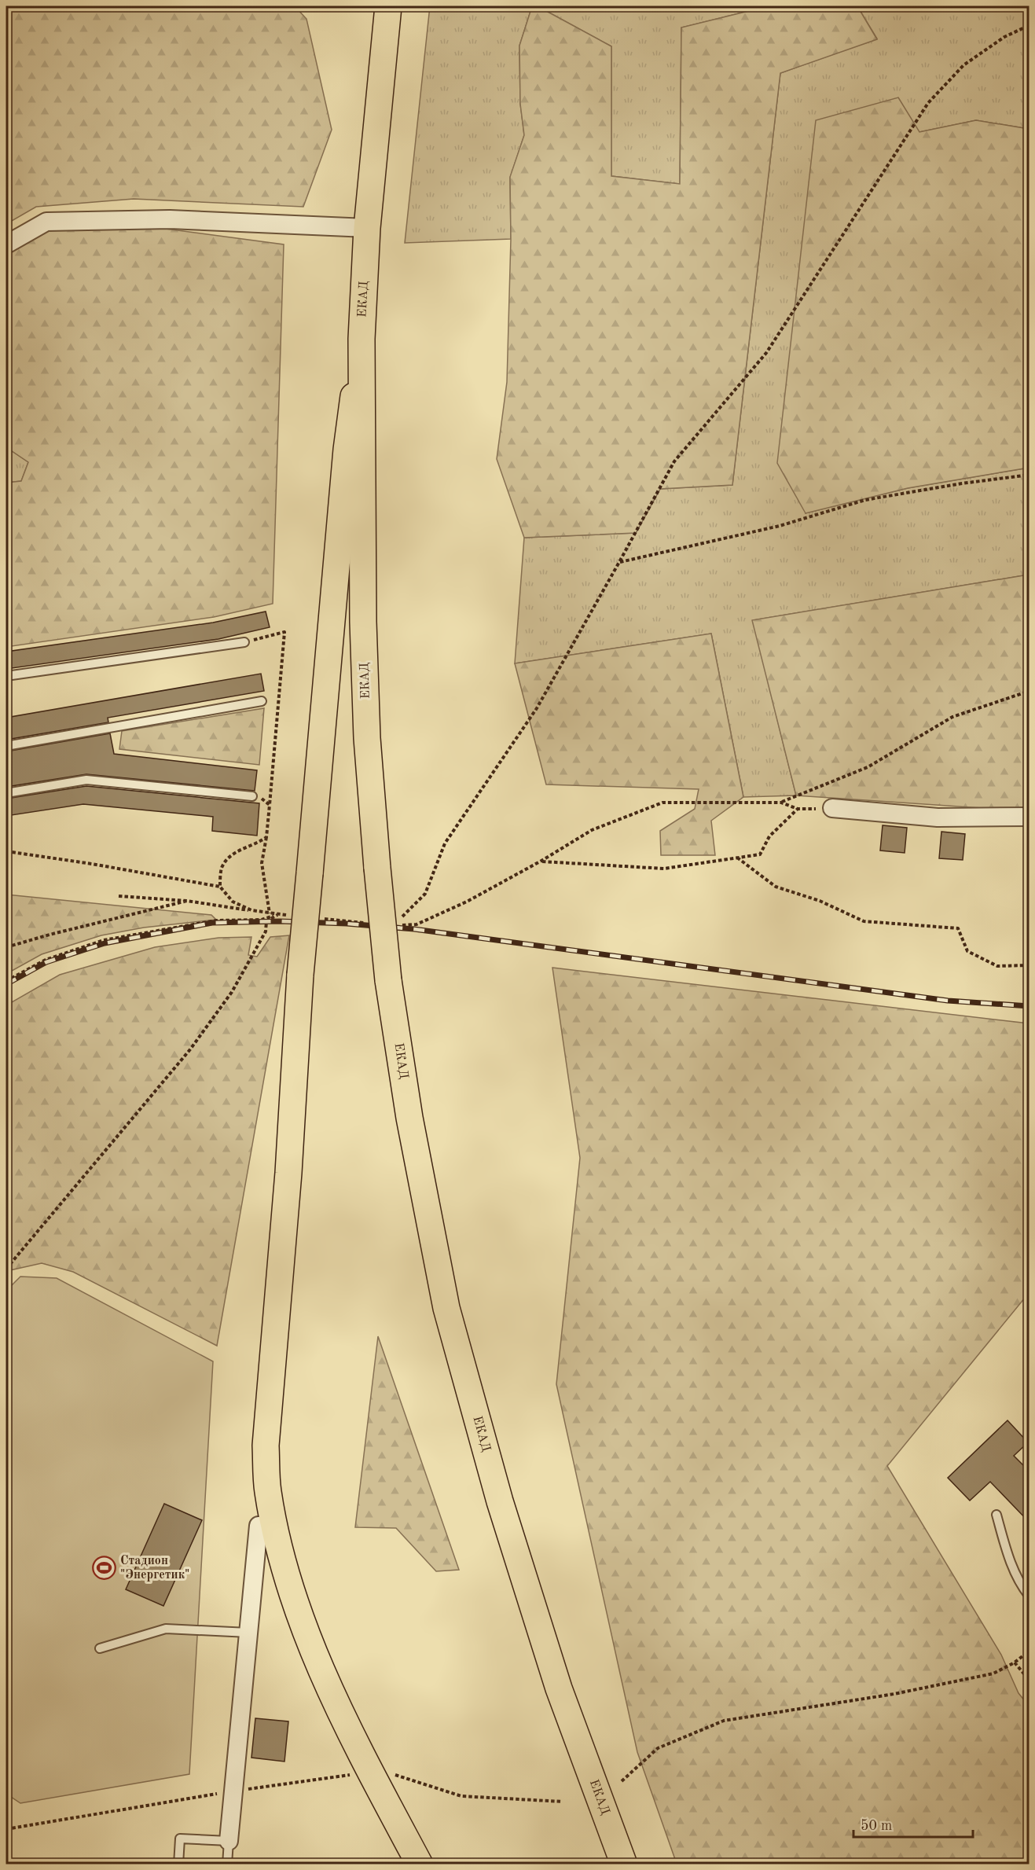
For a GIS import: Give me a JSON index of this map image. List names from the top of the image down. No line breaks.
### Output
{"streets":{"main road":["ЕКАД"]},"places":{"sports":["Стадион \"Энергетик\""]},"scale_bar":"50 m"}
